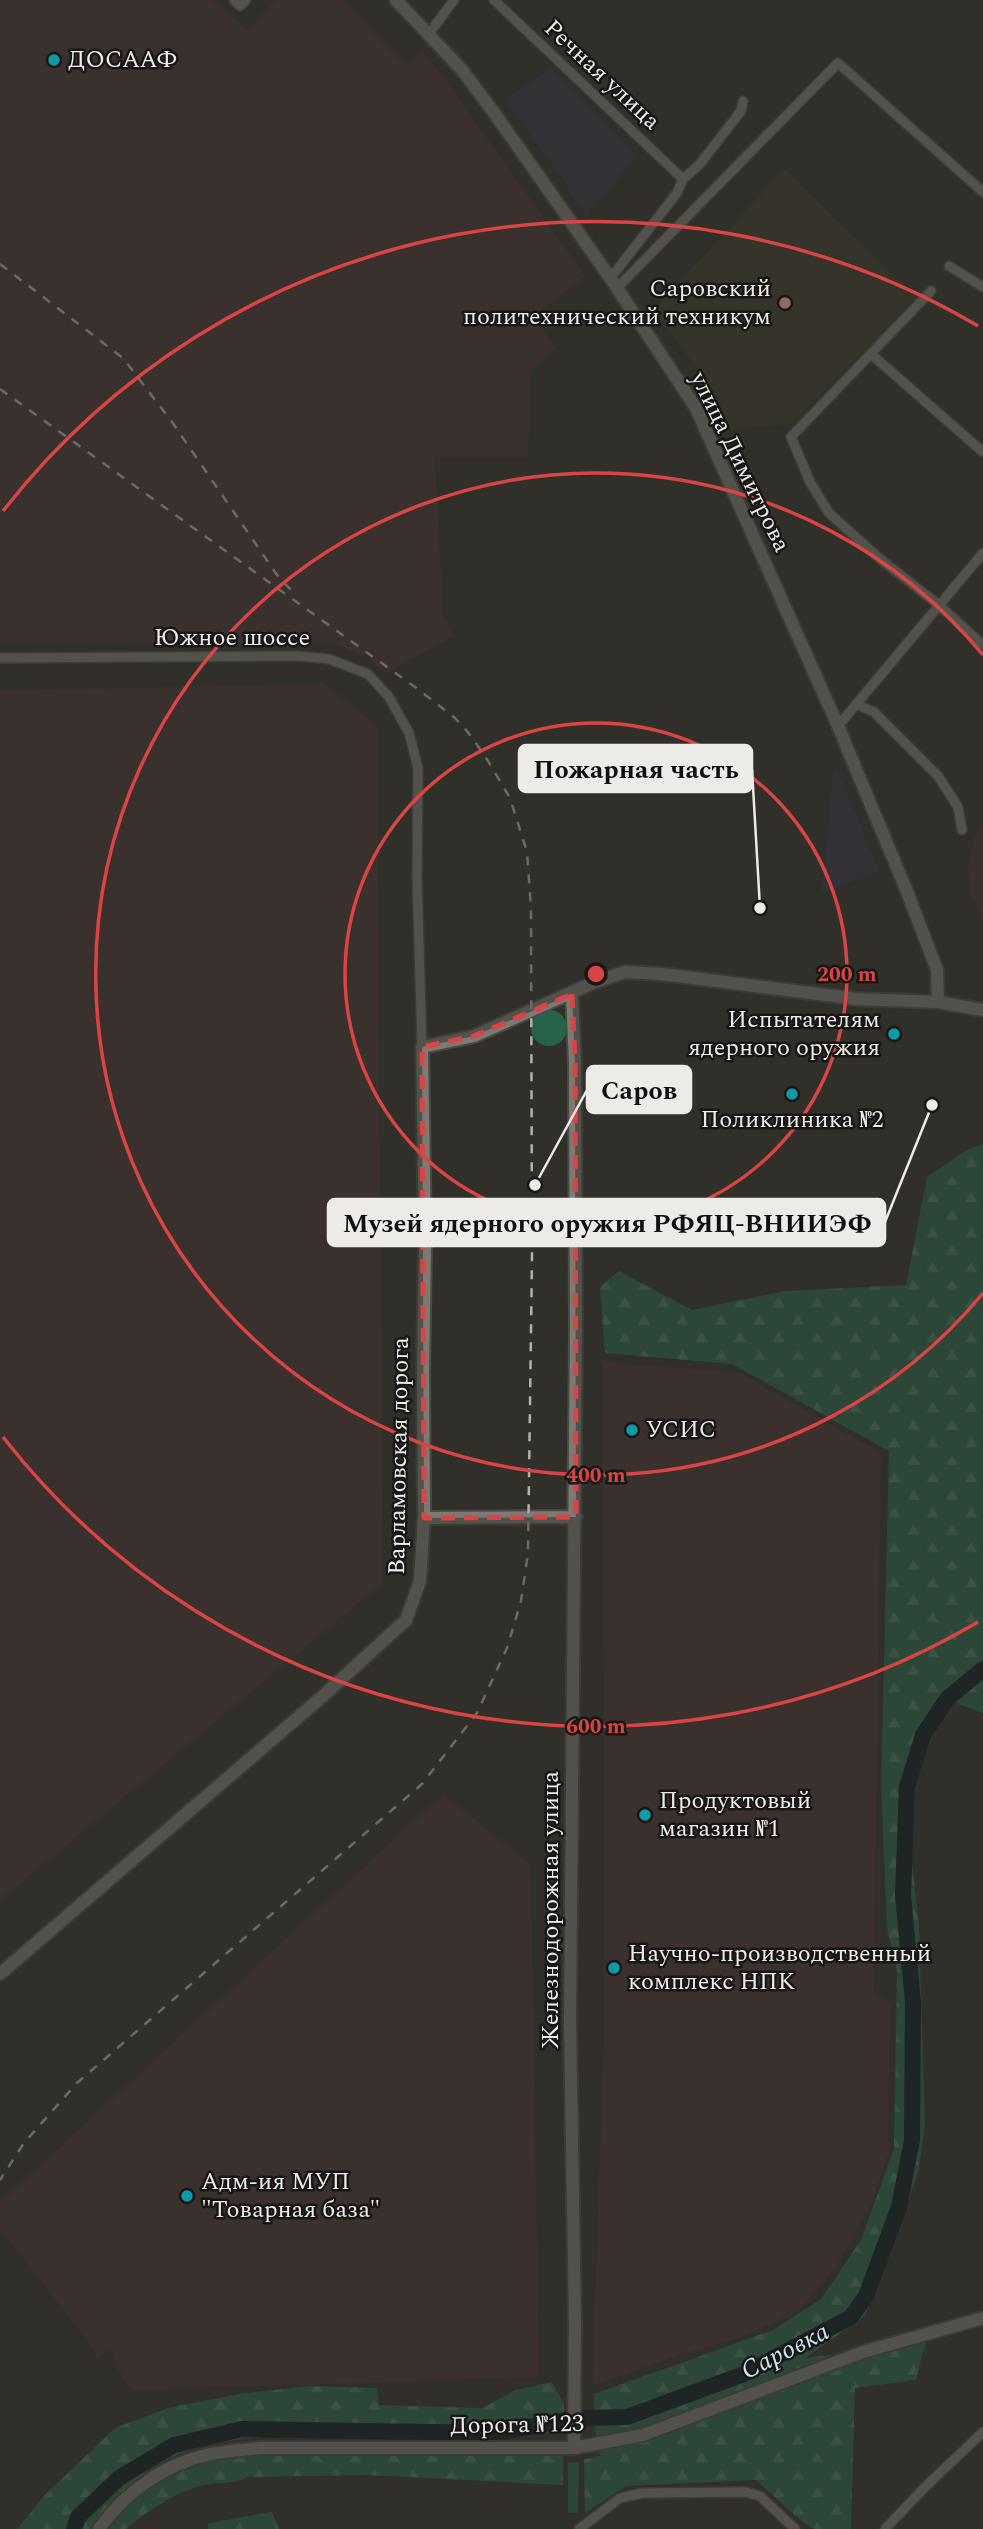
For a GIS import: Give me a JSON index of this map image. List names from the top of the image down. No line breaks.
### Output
{"streets":{"street":["Речная улица","улица Димитрова","Южное шоссе","Варламовская дорога","Железнодорожная улица","Дорога №123"]},"crossings":[["Южное шоссе","Варламовская дорога"],["Железнодорожная улица","Дорога №123"]],"water":["Саровка"],"places":["ДОСААФ","Саровский политехнический техникум","Пожарная часть","Испытателям ядерного оружия","Поликлиника №2","Музей ядерного оружия РФЯЦ-ВНИИЭФ","Саров","УСИС","Продуктовый магазин №1","Научно-производственный комплекс НПК","Адм-ия МУП \"Товарная база\""],"rings":["200 m","400 m","600 m"]}
